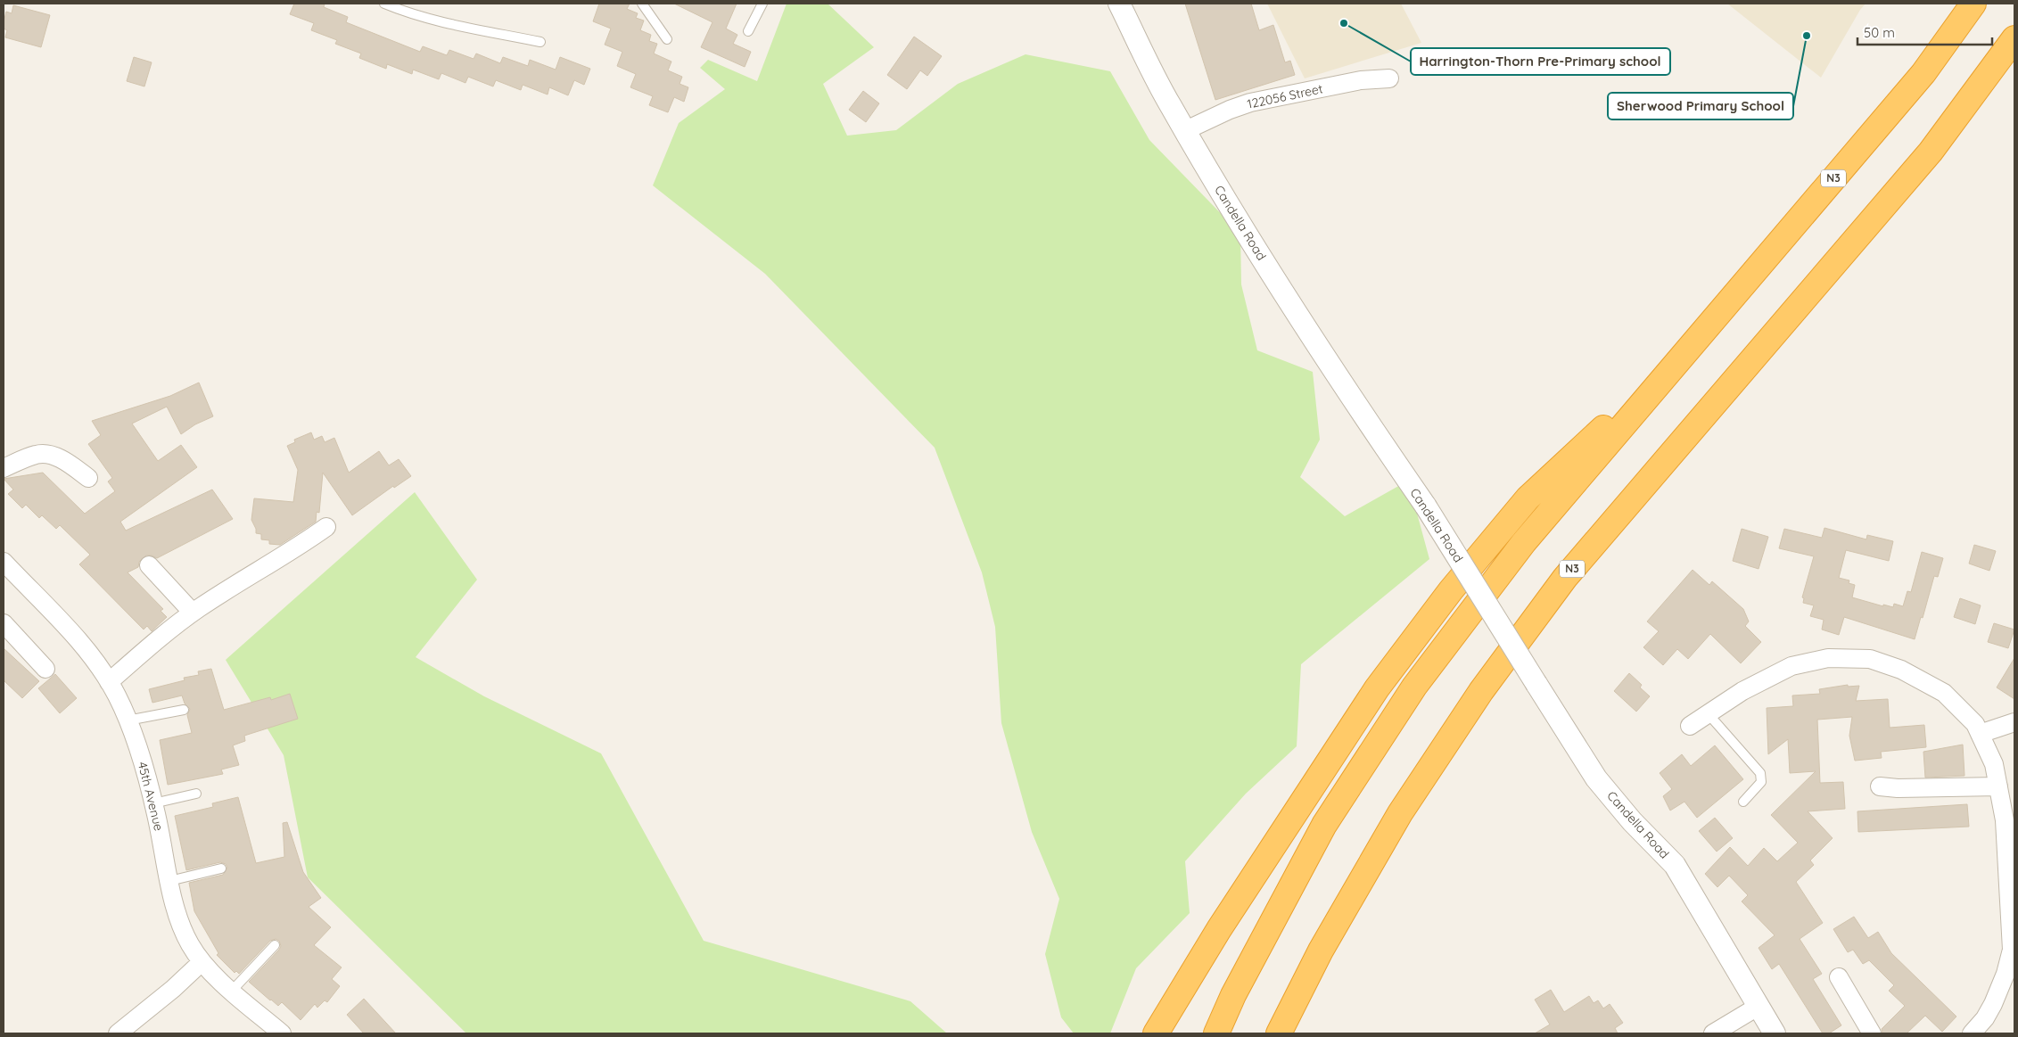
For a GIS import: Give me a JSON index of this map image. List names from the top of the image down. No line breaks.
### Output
{"streets":{"highway":["N3"],"street":["122056 Street","Candella Road","45th Avenue"]},"crossings":[["122056 Street","Candella Road"]],"places":["Harrington-Thorn Pre-Primary school","Sherwood Primary School"],"scale_bar":"50 m"}
